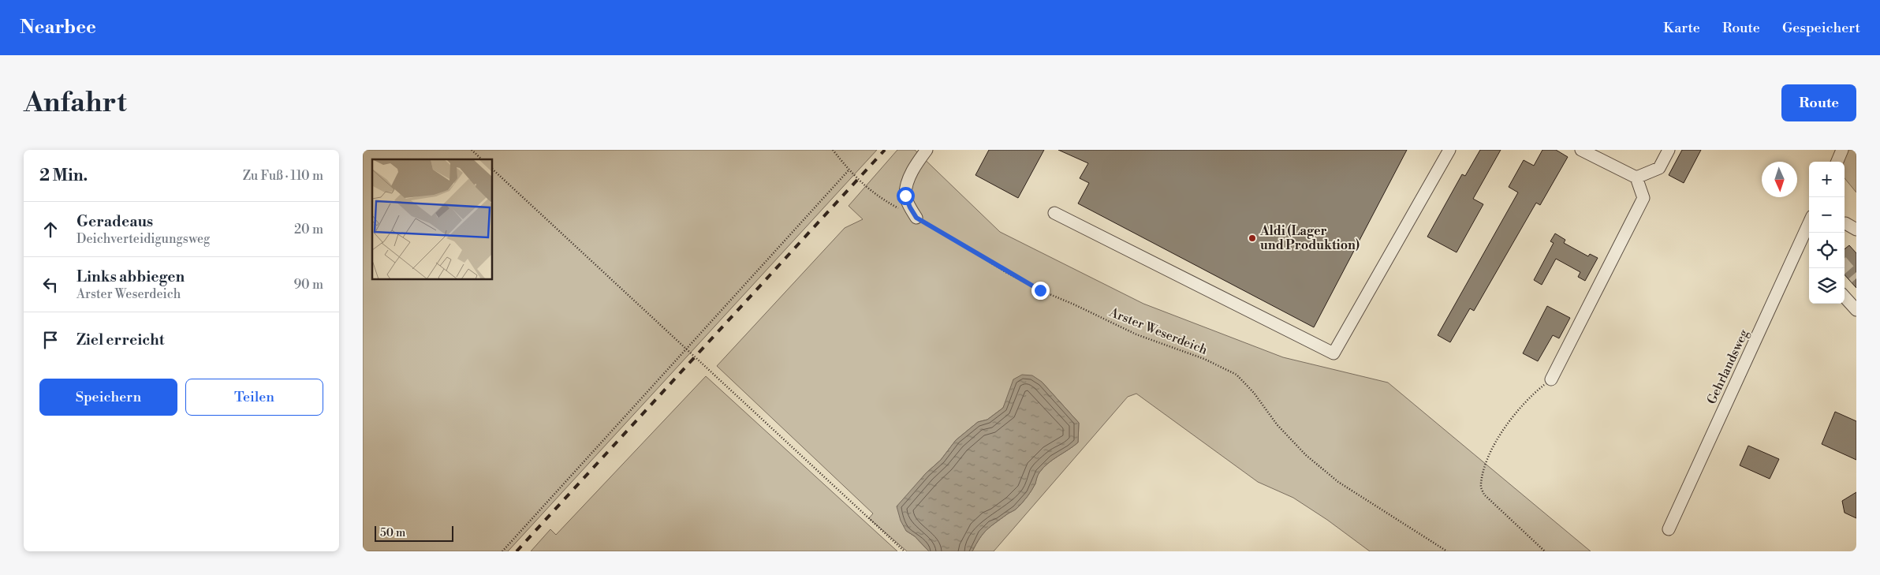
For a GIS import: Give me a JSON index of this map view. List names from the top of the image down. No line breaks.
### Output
{"streets":{"street":["Gehrlandsweg"],"path":["Arster Weserdeich"]},"places":["Aldi (Lager und Produktion)"],"scale_bar":"50 m","north":"bottom","page":{"header":"Nearbee","nav":["Karte","Route","Gespeichert"],"buttons":["Route",["Speichern","Teilen"]],"title":"Anfahrt","heading":["2 Min.","Zu Fuß · 110 m"],"map_buttons":["+","−"],"list":[["Geradeaus","Deichverteidigungsweg","20 m"],["Links abbiegen","Arster Weserdeich","90 m"],"Ziel erreicht"],"scale":"50 m"}}
